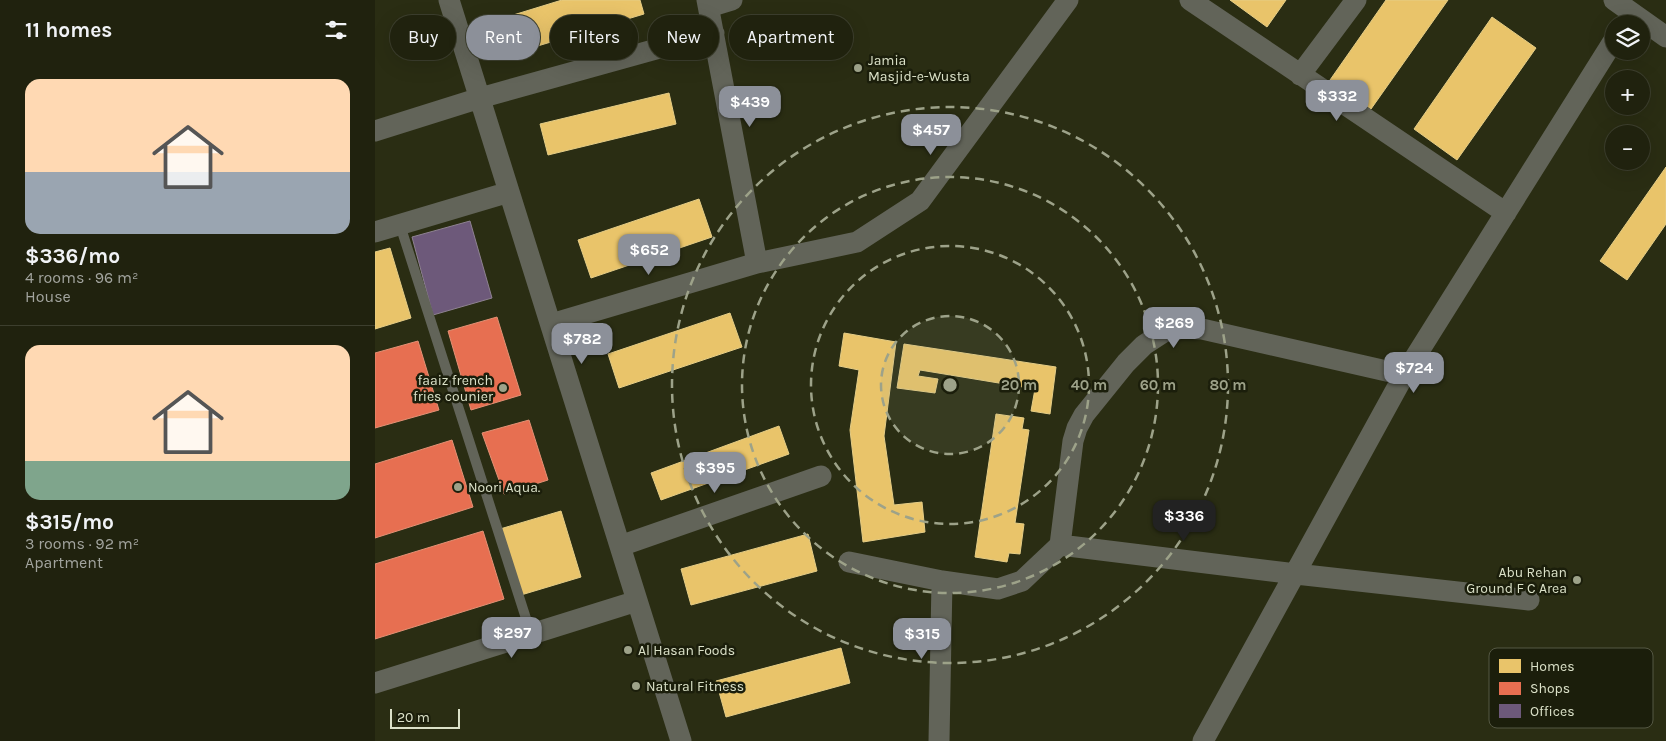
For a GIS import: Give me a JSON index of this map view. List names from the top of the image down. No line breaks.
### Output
{"places":["Jamia Masjid-e-Wusta","faaiz french fries counier","Noori Aqua.","Abu Rehan Ground F C Area","Al Hasan Foods","Natural Fitness"],"legend":["Homes","Shops","Offices"],"scale_bar":"20 m","page":{"heading":"11 homes","map_buttons":["+","−"],"chip":["Buy","Rent","Filters","New","Apartment"],"list":[{"name":"$336/mo","note":"4 rooms · 96 m² · House"},{"name":"$315/mo","note":"3 rooms · 92 m² · Apartment"}],"price":["$332","$439","$457","$652","$269","$782","$724","$395","$336","$297","$315"],"scale":"20 m"},"rings":["20 m","40 m","60 m","80 m"]}
